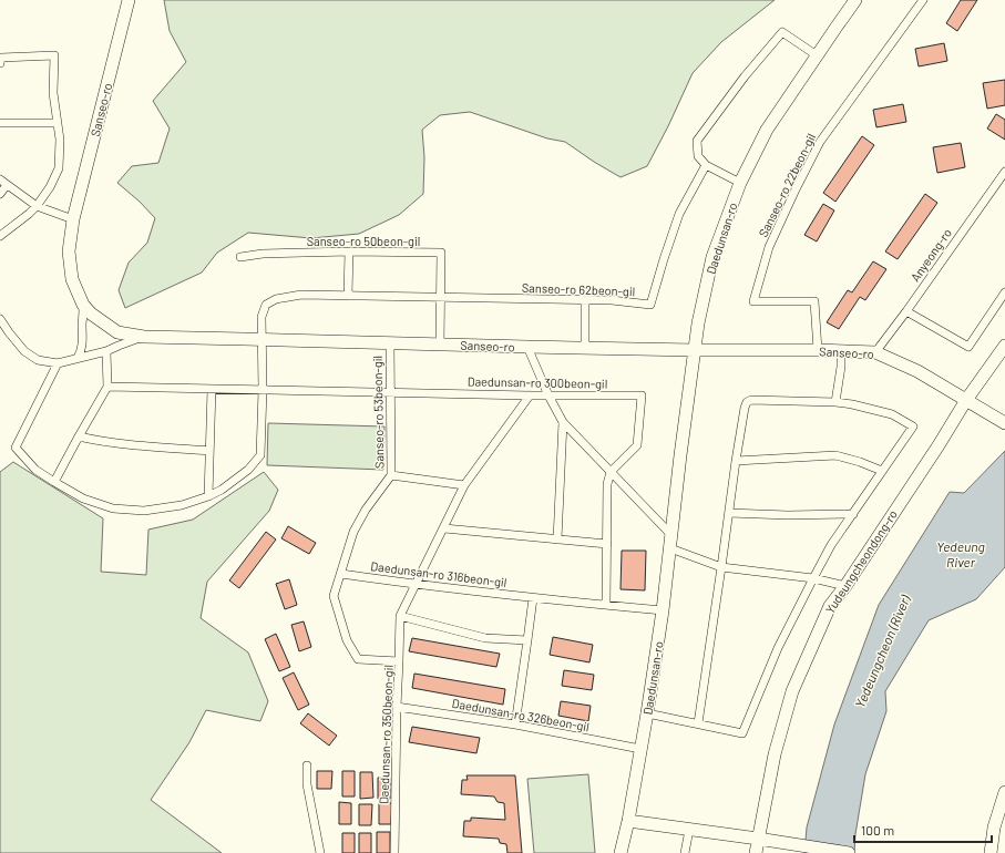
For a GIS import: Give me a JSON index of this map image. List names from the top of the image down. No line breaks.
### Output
{"streets":{"main road":["Sanseo-ro","Daedunsan-ro","Yudeungcheondong-ro"],"street":["Sanseo-ro 22beon-gil","Sanseo-ro 50beon-gil","Anyeong-ro","Sanseo-ro 62beon-gil","Daedunsan-ro 300beon-gil","Sanseo-ro 53beon-gil","Daedunsan-ro 316beon-gil","Daedunsan-ro 326beon-gil","Daedunsan-ro 350beon-gil"]},"crossings":[["Sanseo-ro","Sanseo-ro 22beon-gil"],["Sanseo-ro","Daedunsan-ro"],["Sanseo-ro","Anyeong-ro"],["Sanseo-ro","Sanseo-ro 62beon-gil"],["Sanseo-ro","Sanseo-ro 53beon-gil"],["Sanseo-ro","Yudeungcheondong-ro"],["Daedunsan-ro","Daedunsan-ro 316beon-gil"],["Daedunsan-ro","Daedunsan-ro 326beon-gil"],["Sanseo-ro 50beon-gil","Sanseo-ro 62beon-gil"],["Sanseo-ro 62beon-gil","Daedunsan-ro 300beon-gil"],["Daedunsan-ro 300beon-gil","Sanseo-ro 53beon-gil"],["Daedunsan-ro 300beon-gil","Daedunsan-ro 350beon-gil"],["Sanseo-ro 53beon-gil","Daedunsan-ro 316beon-gil"],["Sanseo-ro 53beon-gil","Daedunsan-ro 350beon-gil"],["Daedunsan-ro 316beon-gil","Daedunsan-ro 350beon-gil"],["Daedunsan-ro 326beon-gil","Daedunsan-ro 350beon-gil"]],"water":["Yedeung River","Yedeungcheon (River)"],"scale_bar":"100 m"}
